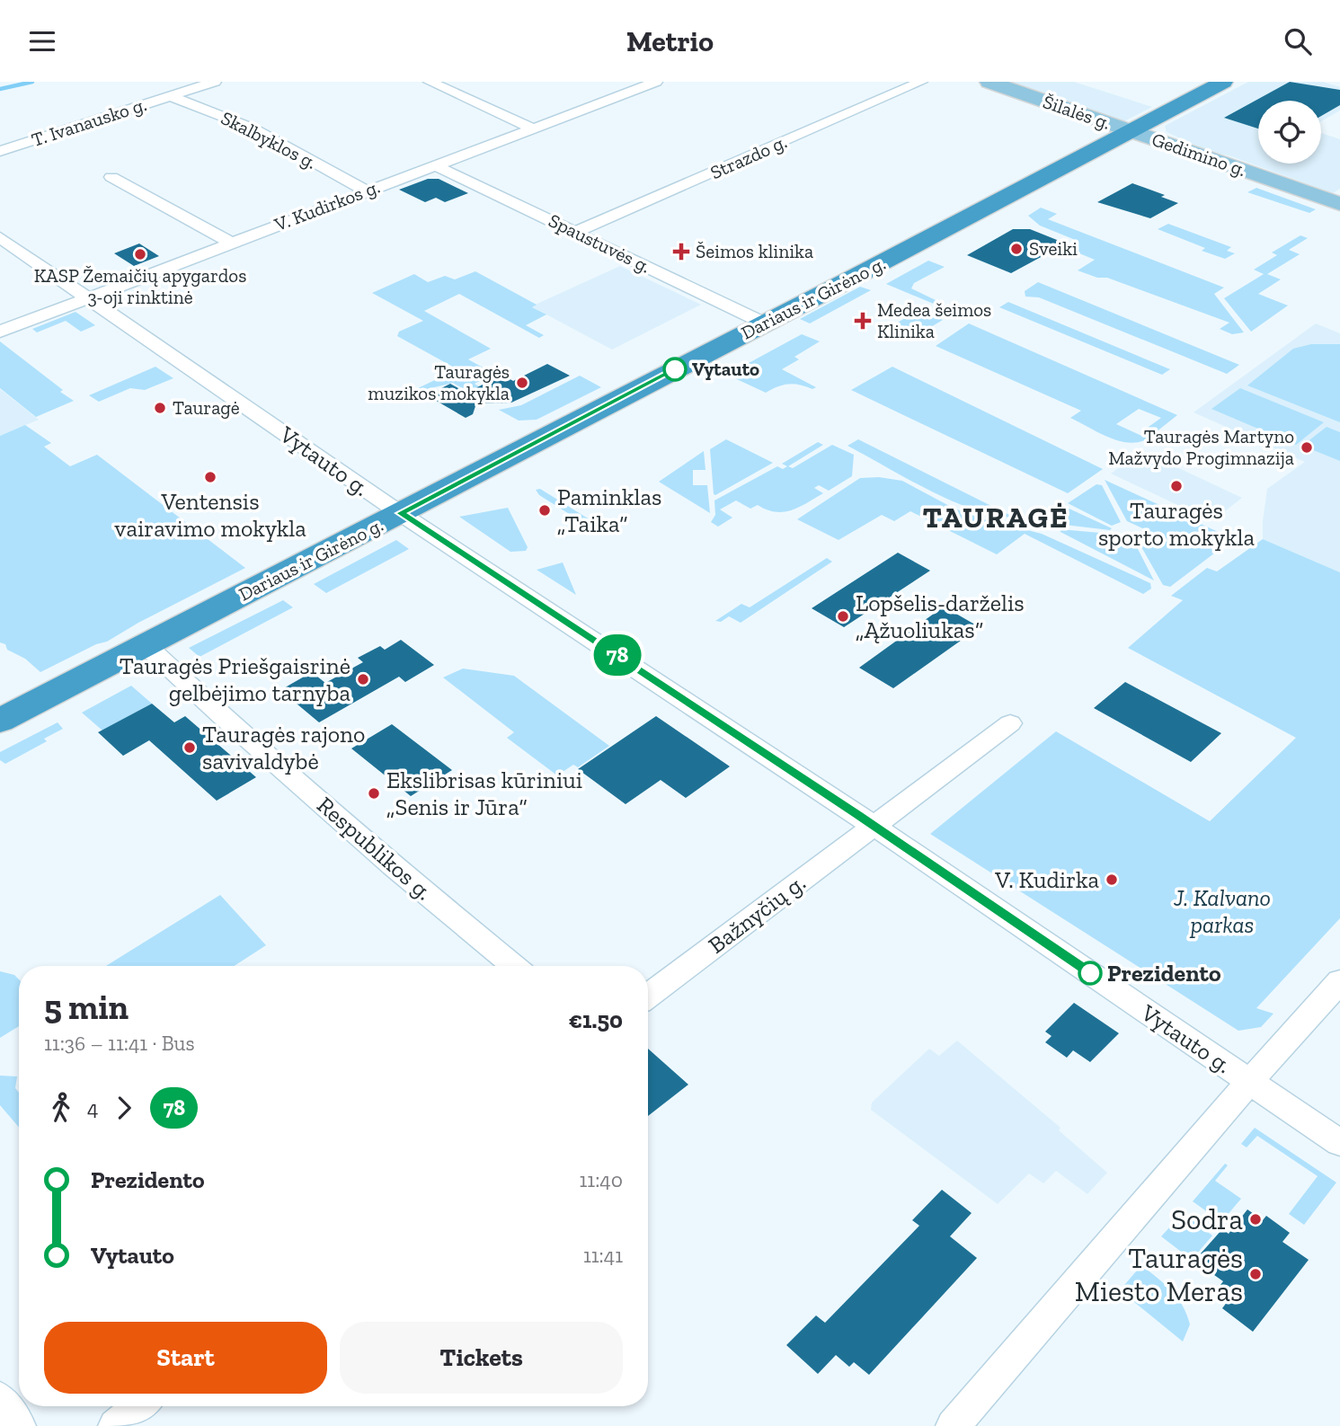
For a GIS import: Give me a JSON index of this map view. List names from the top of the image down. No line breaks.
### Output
{"streets":{"highway":["Dariaus ir Girėno g."],"main road":["Šilalės g.","Gedimino g."],"street":["T. Ivanausko g.","Skalbyklos g.","Strazdo g.","V. Kudirkos g.","Spaustuvės g.","Vytauto g.","Respublikos g.","Bažnyčių g."]},"crossings":[["Šilalės g.","Gedimino g."],["Šilalės g.","Dariaus ir Girėno g."],["T. Ivanausko g.","Skalbyklos g."],["Skalbyklos g.","V. Kudirkos g."],["Gedimino g.","Dariaus ir Girėno g."],["Strazdo g.","Spaustuvės g."],["V. Kudirkos g.","Spaustuvės g."],["V. Kudirkos g.","Vytauto g."],["Spaustuvės g.","Dariaus ir Girėno g."],["Dariaus ir Girėno g.","Vytauto g."],["Dariaus ir Girėno g.","Respublikos g."],["Vytauto g.","Bažnyčių g."]],"districts":["TAURAGĖ"],"parks":["J. Kalvano parkas"],"places":{"other":["Sveiki","KASP Žemaičių apygardos 3-oji rinktinė","Vytauto","Tauragės muzikos mokykla","Tauragė","Tauragės Martyno Mažvydo Progimnazija","Ventensis vairavimo mokykla","Tauragės sporto mokykla","Paminklas „Taika“","Lopšelis-darželis „Ąžuoliukas“","Tauragės Priešgaisrinė gelbėjimo tarnyba","Tauragės rajono savivaldybė","Ekslibrisas kūriniui „Senis ir Jūra“","V. Kudirka","Prezidento","Sodra","Tauragės Miesto Meras"],"health":["Šeimos klinika","Medea šeimos Klinika"]},"lines":["bus line 78"],"page":{"header":"Metrio","on_map":"78","heading":["5 min","11:36 – 11:41 · Bus","€1.50"],"legs":["4","78"],"list":[{"name":"Prezidento","value":"11:40"},{"name":"Vytauto","value":"11:41"}],"buttons":["Start","Tickets"]}}
